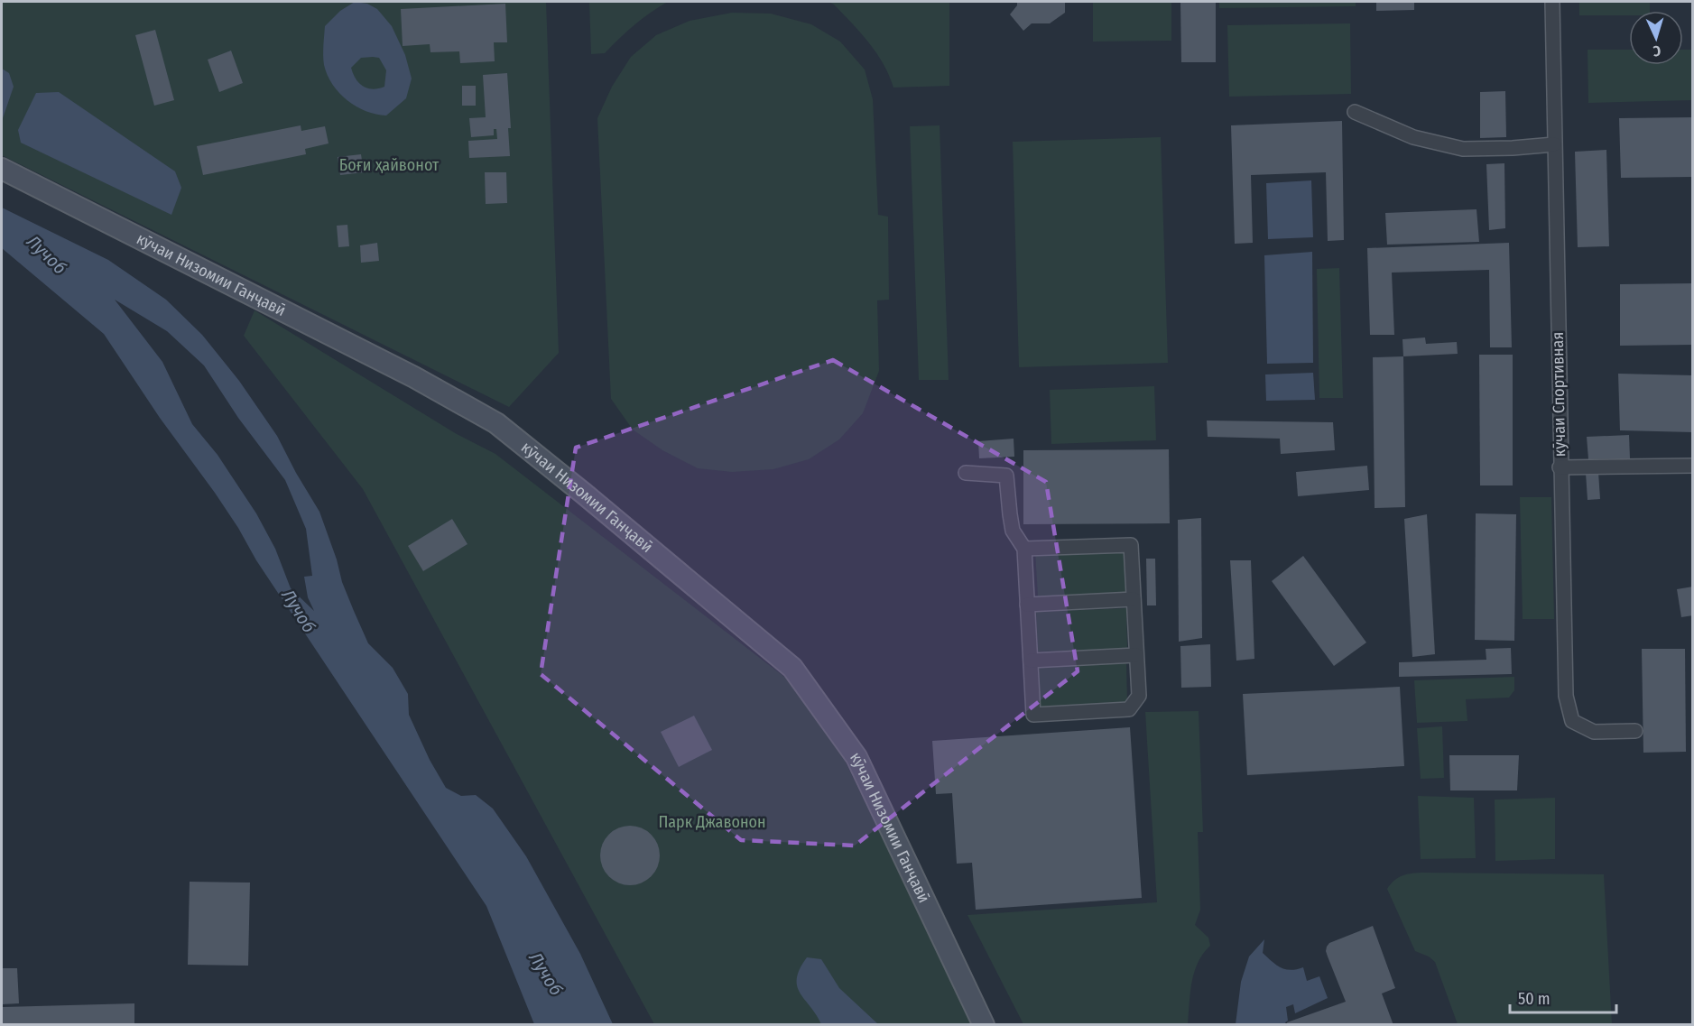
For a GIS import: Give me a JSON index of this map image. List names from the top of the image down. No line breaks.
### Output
{"streets":{"street":["кӯчаи Низомии Ганҷавӣ","кӯчаи Спортивная"]},"water":["Лучоб"],"parks":["Боғи ҳайвонот","Парк Джавонон"],"scale_bar":"50 m","north":"bottom"}
